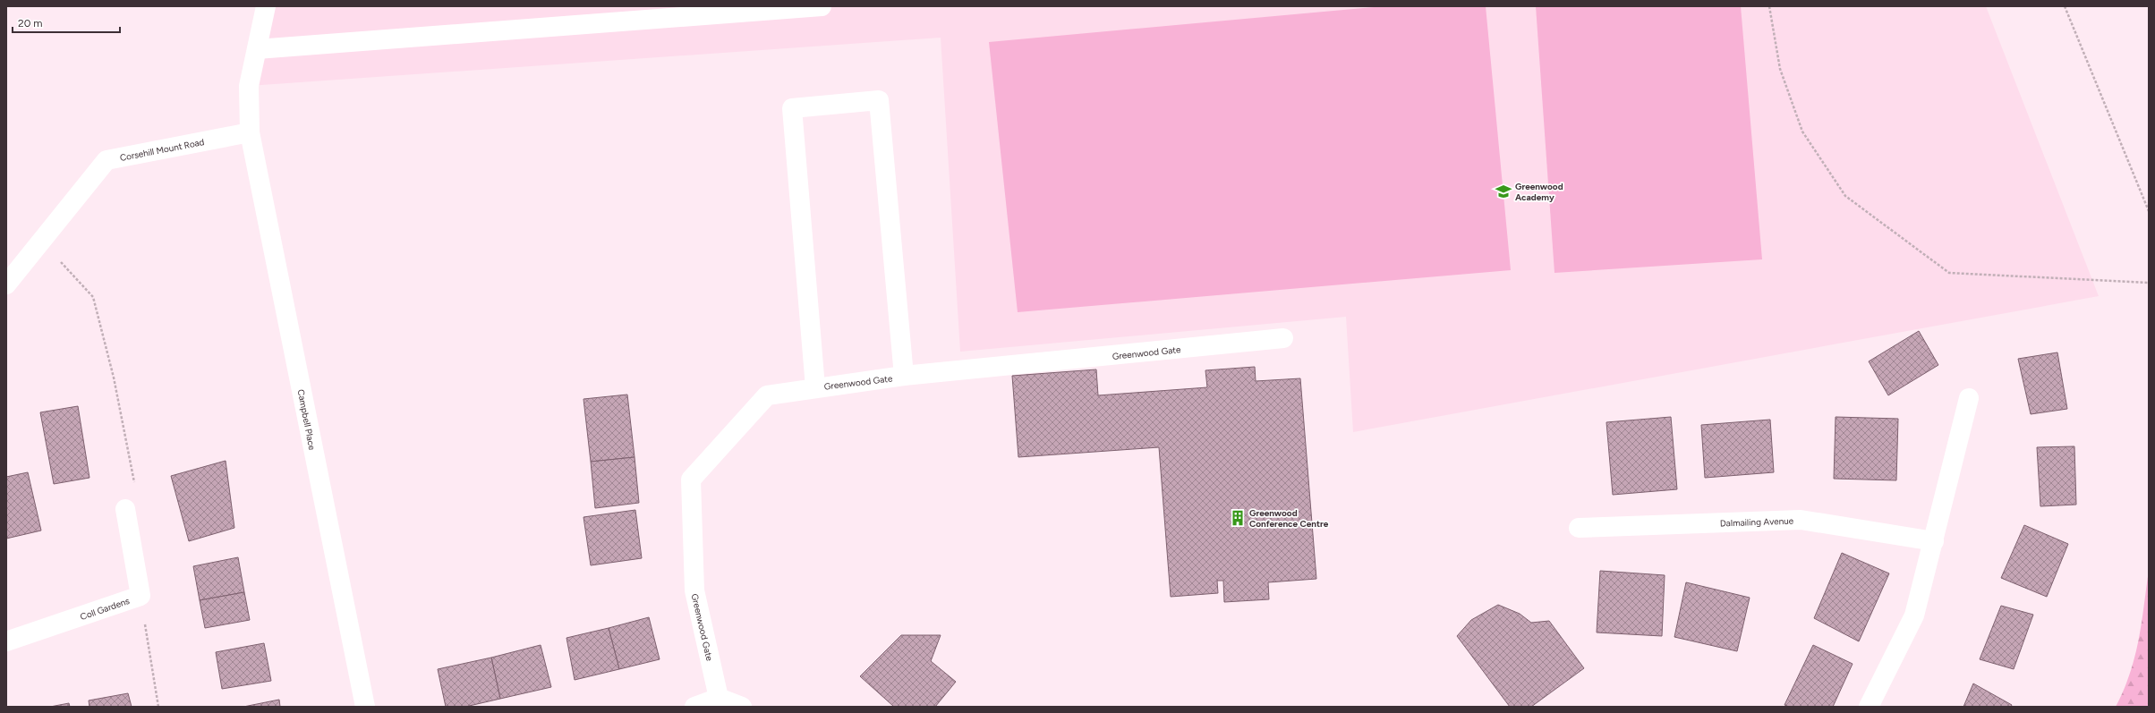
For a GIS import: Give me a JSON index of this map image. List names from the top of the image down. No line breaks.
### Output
{"streets":{"street":["Corsehill Mount Road","Greenwood Gate","Campbell Place","Dalmailing Avenue","Coll Gardens"]},"crossings":[["Corsehill Mount Road","Campbell Place"]],"places":{"school or university":["Greenwood Academy"],"building":["Greenwood Conference Centre"]},"scale_bar":"20 m"}
